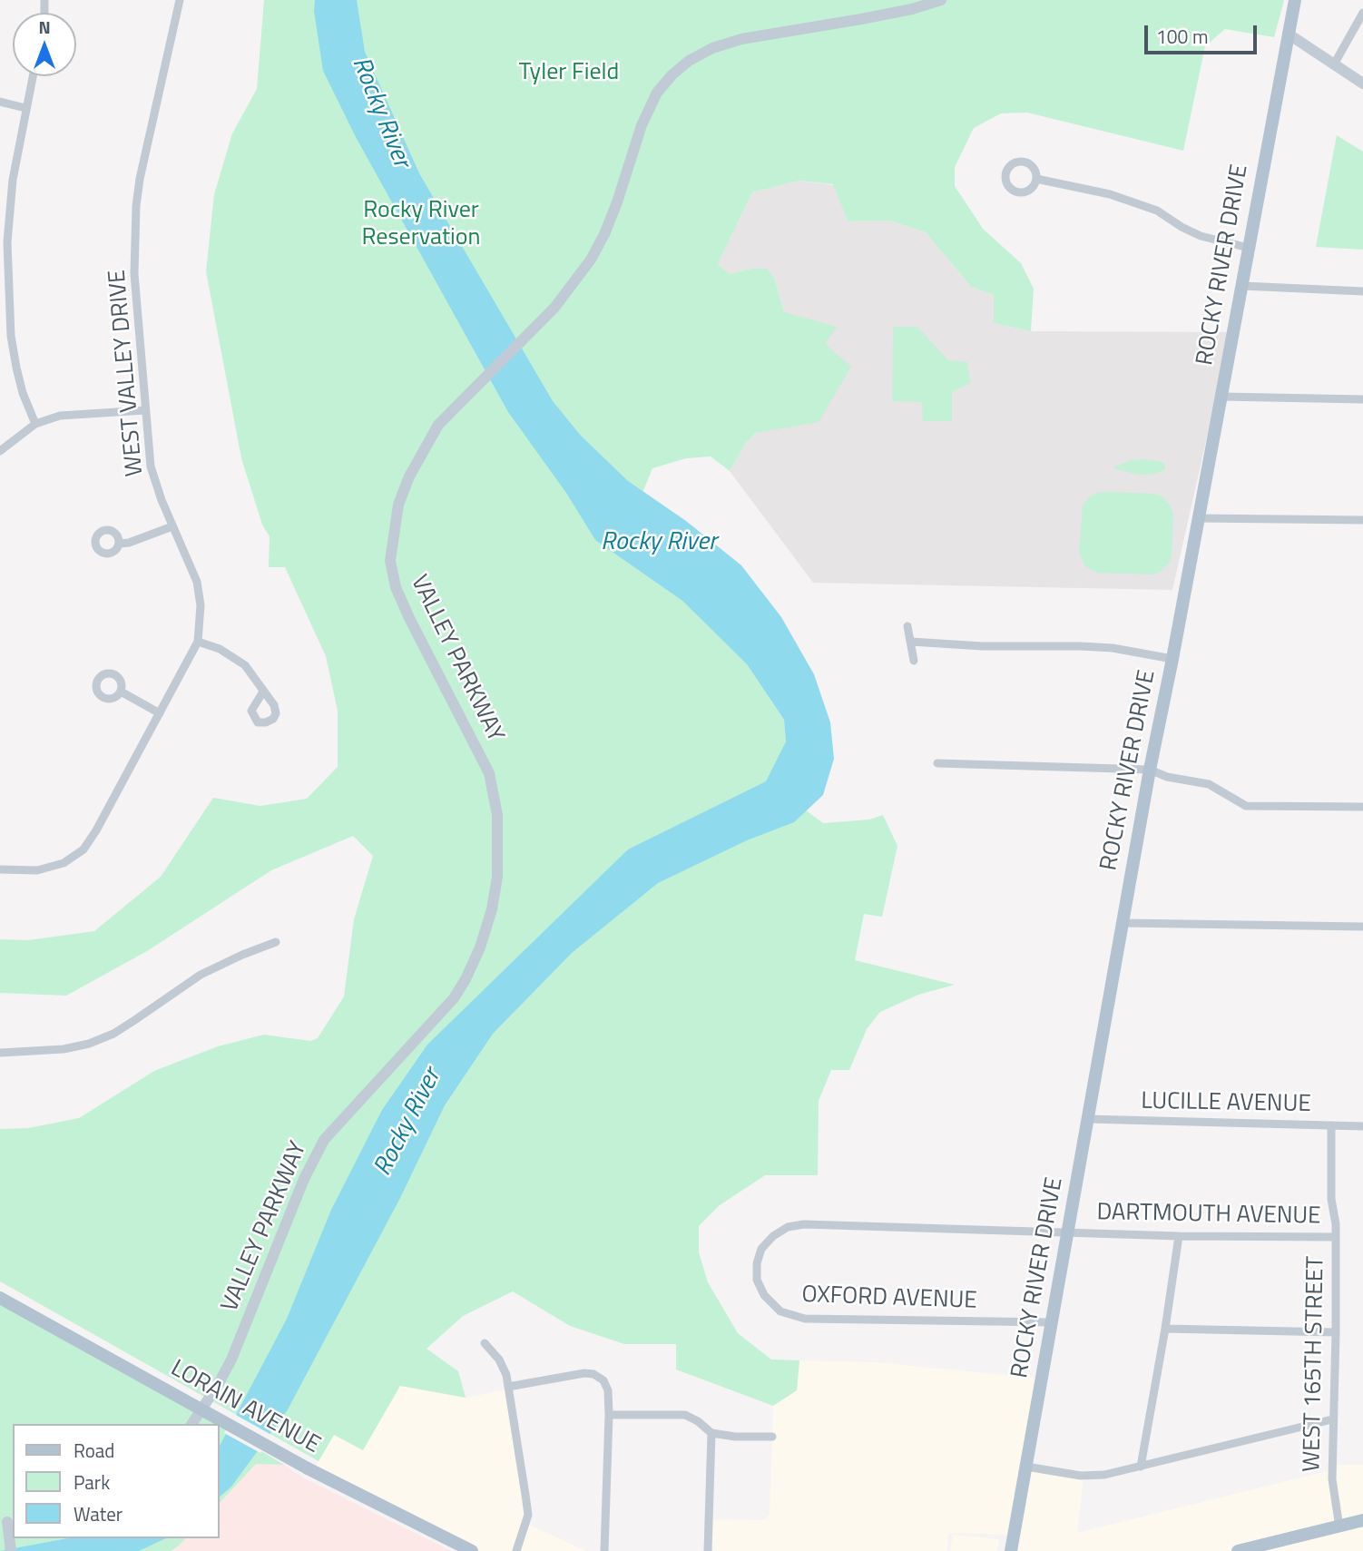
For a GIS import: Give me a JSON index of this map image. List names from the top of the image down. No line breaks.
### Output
{"streets":{"main road":["ROCKY RIVER DRIVE","LORAIN AVENUE"],"street":["WEST VALLEY DRIVE","VALLEY PARKWAY","LUCILLE AVENUE","DARTMOUTH AVENUE","OXFORD AVENUE","WEST 165TH STREET"]},"crossings":[["ROCKY RIVER DRIVE","LUCILLE AVENUE"],["ROCKY RIVER DRIVE","DARTMOUTH AVENUE"],["ROCKY RIVER DRIVE","OXFORD AVENUE"],["LUCILLE AVENUE","WEST 165TH STREET"],["DARTMOUTH AVENUE","OXFORD AVENUE"],["DARTMOUTH AVENUE","WEST 165TH STREET"]],"water":["Rocky River"],"parks":["Tyler Field","Rocky River Reservation"],"legend":["Road","Park","Water"],"scale_bar":"100 m","north":"top"}
